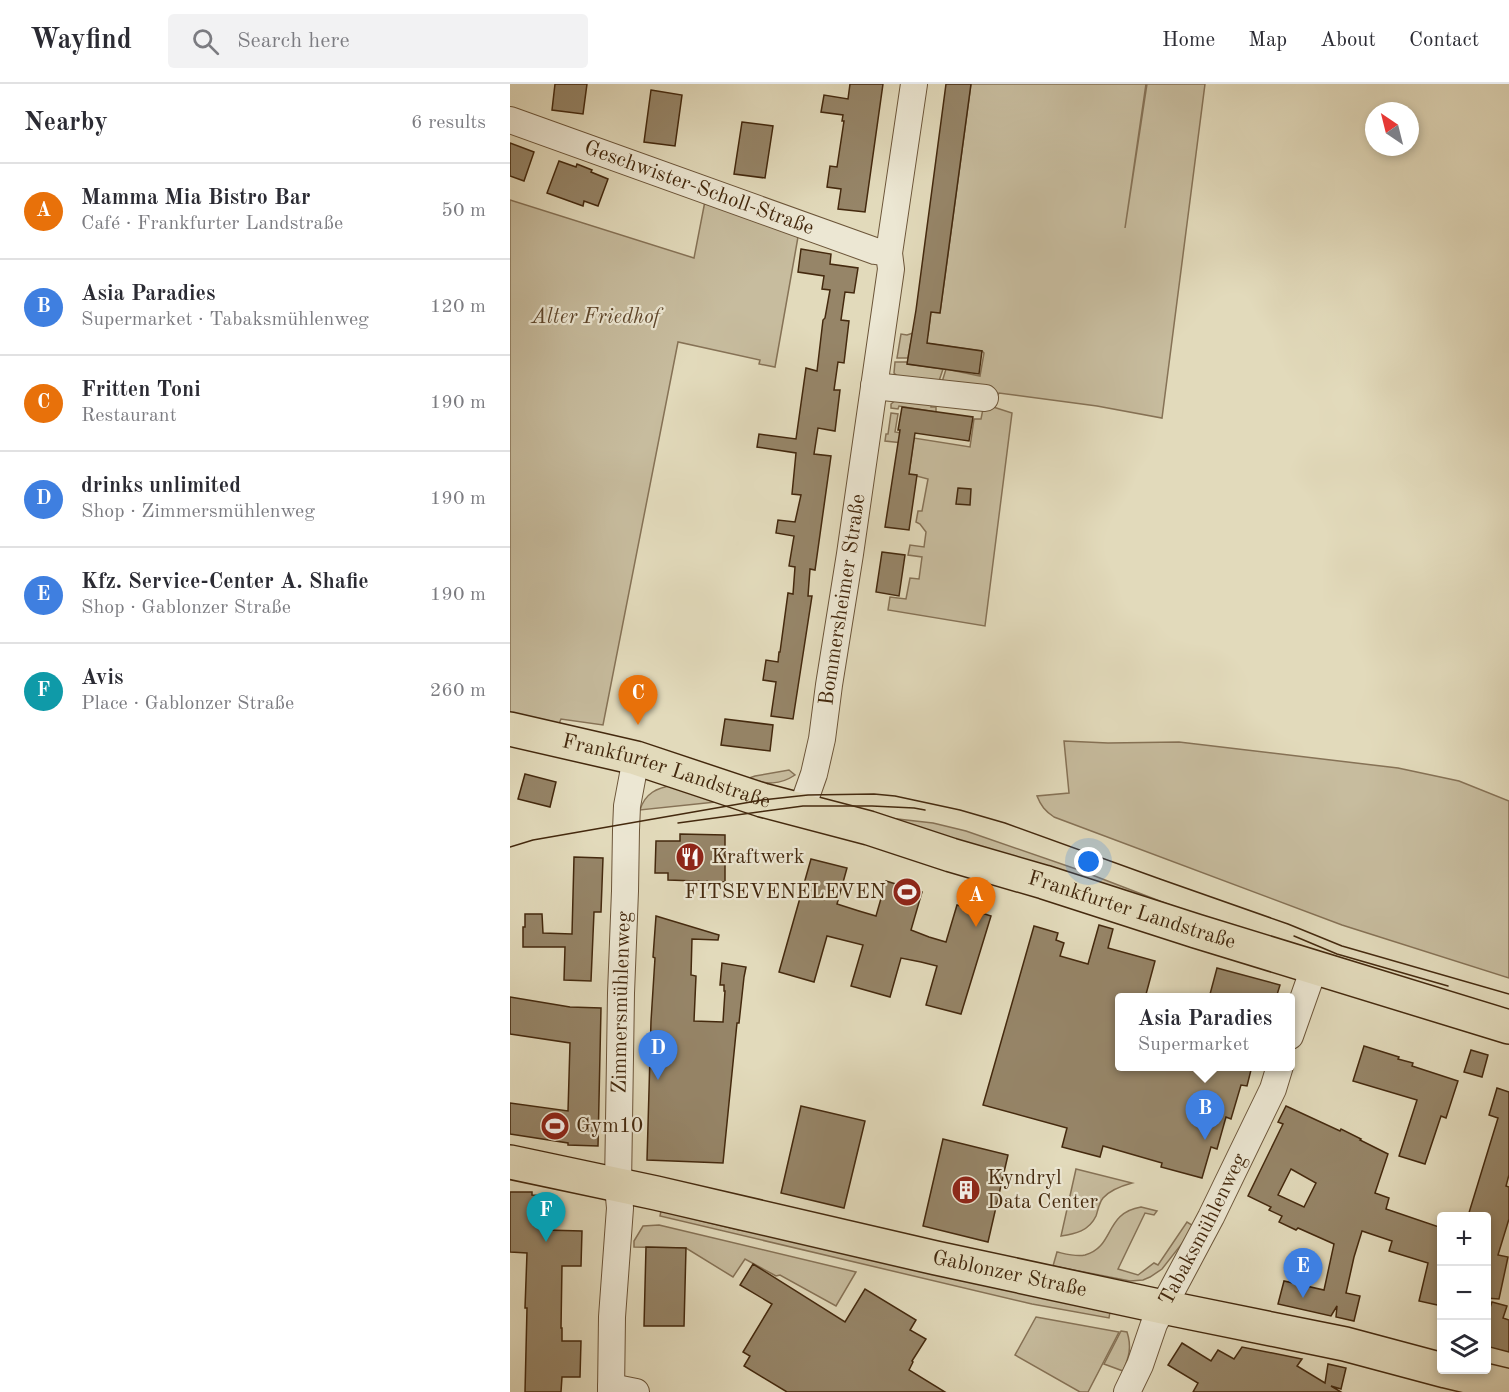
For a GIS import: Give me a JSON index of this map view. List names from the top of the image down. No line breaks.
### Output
{"streets":{"main road":["Frankfurter Landstraße","Gablonzer Straße"],"street":["Geschwister-Scholl-Straße","Bommersheimer Straße","Zimmersmühlenweg","Tabaksmühlenweg"]},"crossings":[["Geschwister-Scholl-Straße","Bommersheimer Straße"],["Bommersheimer Straße","Frankfurter Landstraße"],["Frankfurter Landstraße","Zimmersmühlenweg"],["Zimmersmühlenweg","Gablonzer Straße"],["Tabaksmühlenweg","Gablonzer Straße"]],"parks":["Alter Friedhof"],"places":{"restaurant":["Kraftwerk"],"sports":["FITSEVENELEVEN","Gym10"],"building":["Kyndryl Data Center"]},"north":"top left","page":{"header":"Wayfind","search":"Search here","nav":["Home","Map","About","Contact"],"heading":["Nearby","6 results"],"list":[{"mark":"A","name":"Mamma Mia Bistro Bar","note":"Café · Frankfurter Landstraße","value":"50 m"},{"mark":"B","name":"Asia Paradies","note":"Supermarket · Tabaksmühlenweg","value":"120 m"},{"mark":"C","name":"Fritten Toni","note":"Restaurant","value":"190 m"},{"mark":"D","name":"drinks unlimited","note":"Shop · Zimmersmühlenweg","value":"190 m"},{"mark":"E","name":"Kfz. Service-Center A. Shafie","note":"Shop · Gablonzer Straße","value":"190 m"},{"mark":"F","name":"Avis","note":"Place · Gablonzer Straße","value":"260 m"}],"pins":["C","A","D","B","F","E"],"popup":["Asia Paradies","Supermarket"],"map_buttons":["+","−"]}}
